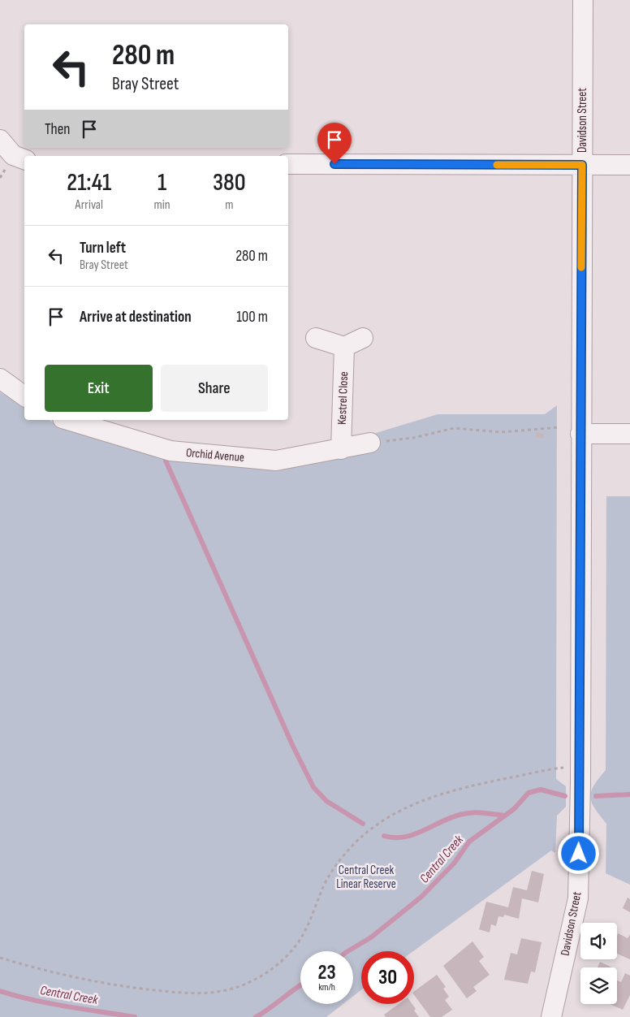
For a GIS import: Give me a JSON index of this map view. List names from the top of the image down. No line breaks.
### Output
{"streets":{"street":["Davidson Street","Kestrel Close","Orchid Avenue"]},"crossings":[["Kestrel Close","Orchid Avenue"]],"water":["Central Creek"],"parks":["Central Creek Linear Reserve"],"page":{"turn":["280 m","Bray Street"],"then":"Then","eta":["21:41","Arrival","1","min","380","m"],"list":[{"name":"Turn left","note":"Bray Street","value":"280 m"},{"name":"Arrive at destination","value":"100 m"}],"buttons":["Exit","Share"],"speed":"23 km/h","limit":"30"}}
